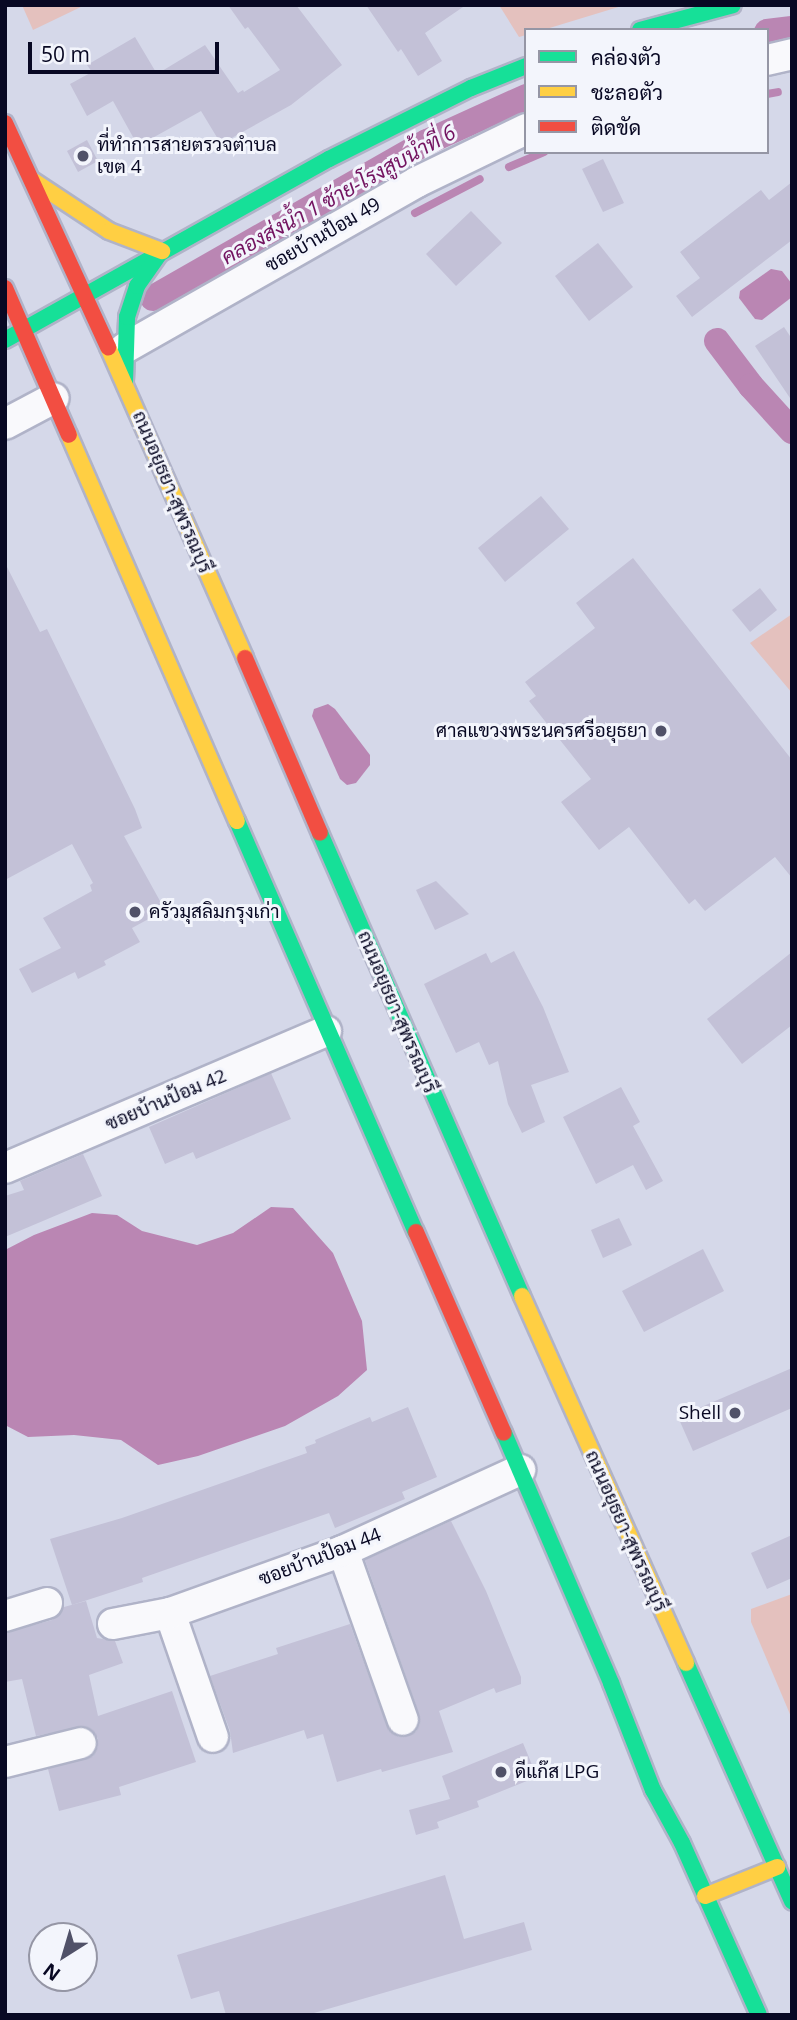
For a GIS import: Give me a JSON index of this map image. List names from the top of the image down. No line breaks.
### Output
{"streets":{"main road":["ถนนอยุธยา-สุพรรณบุรี"],"street":["ซอยบ้านป้อม 49","ซอยบ้านป้อม 42","ซอยบ้านป้อม 44"]},"water":["คลองส่งน้ำ 1 ซ้าย-โรงสูบน้ำที่ 6"],"places":["ที่ทำการสายตรวจตำบล เขต 4","ศาลแขวงพระนครศรีอยุธยา","ครัวมุสลิมกรุงเก่า","Shell","ดีแก๊ส LPG"],"legend":["คล่องตัว","ชะลอตัว","ติดขัด"],"scale_bar":"50 m","north":"bottom left"}
